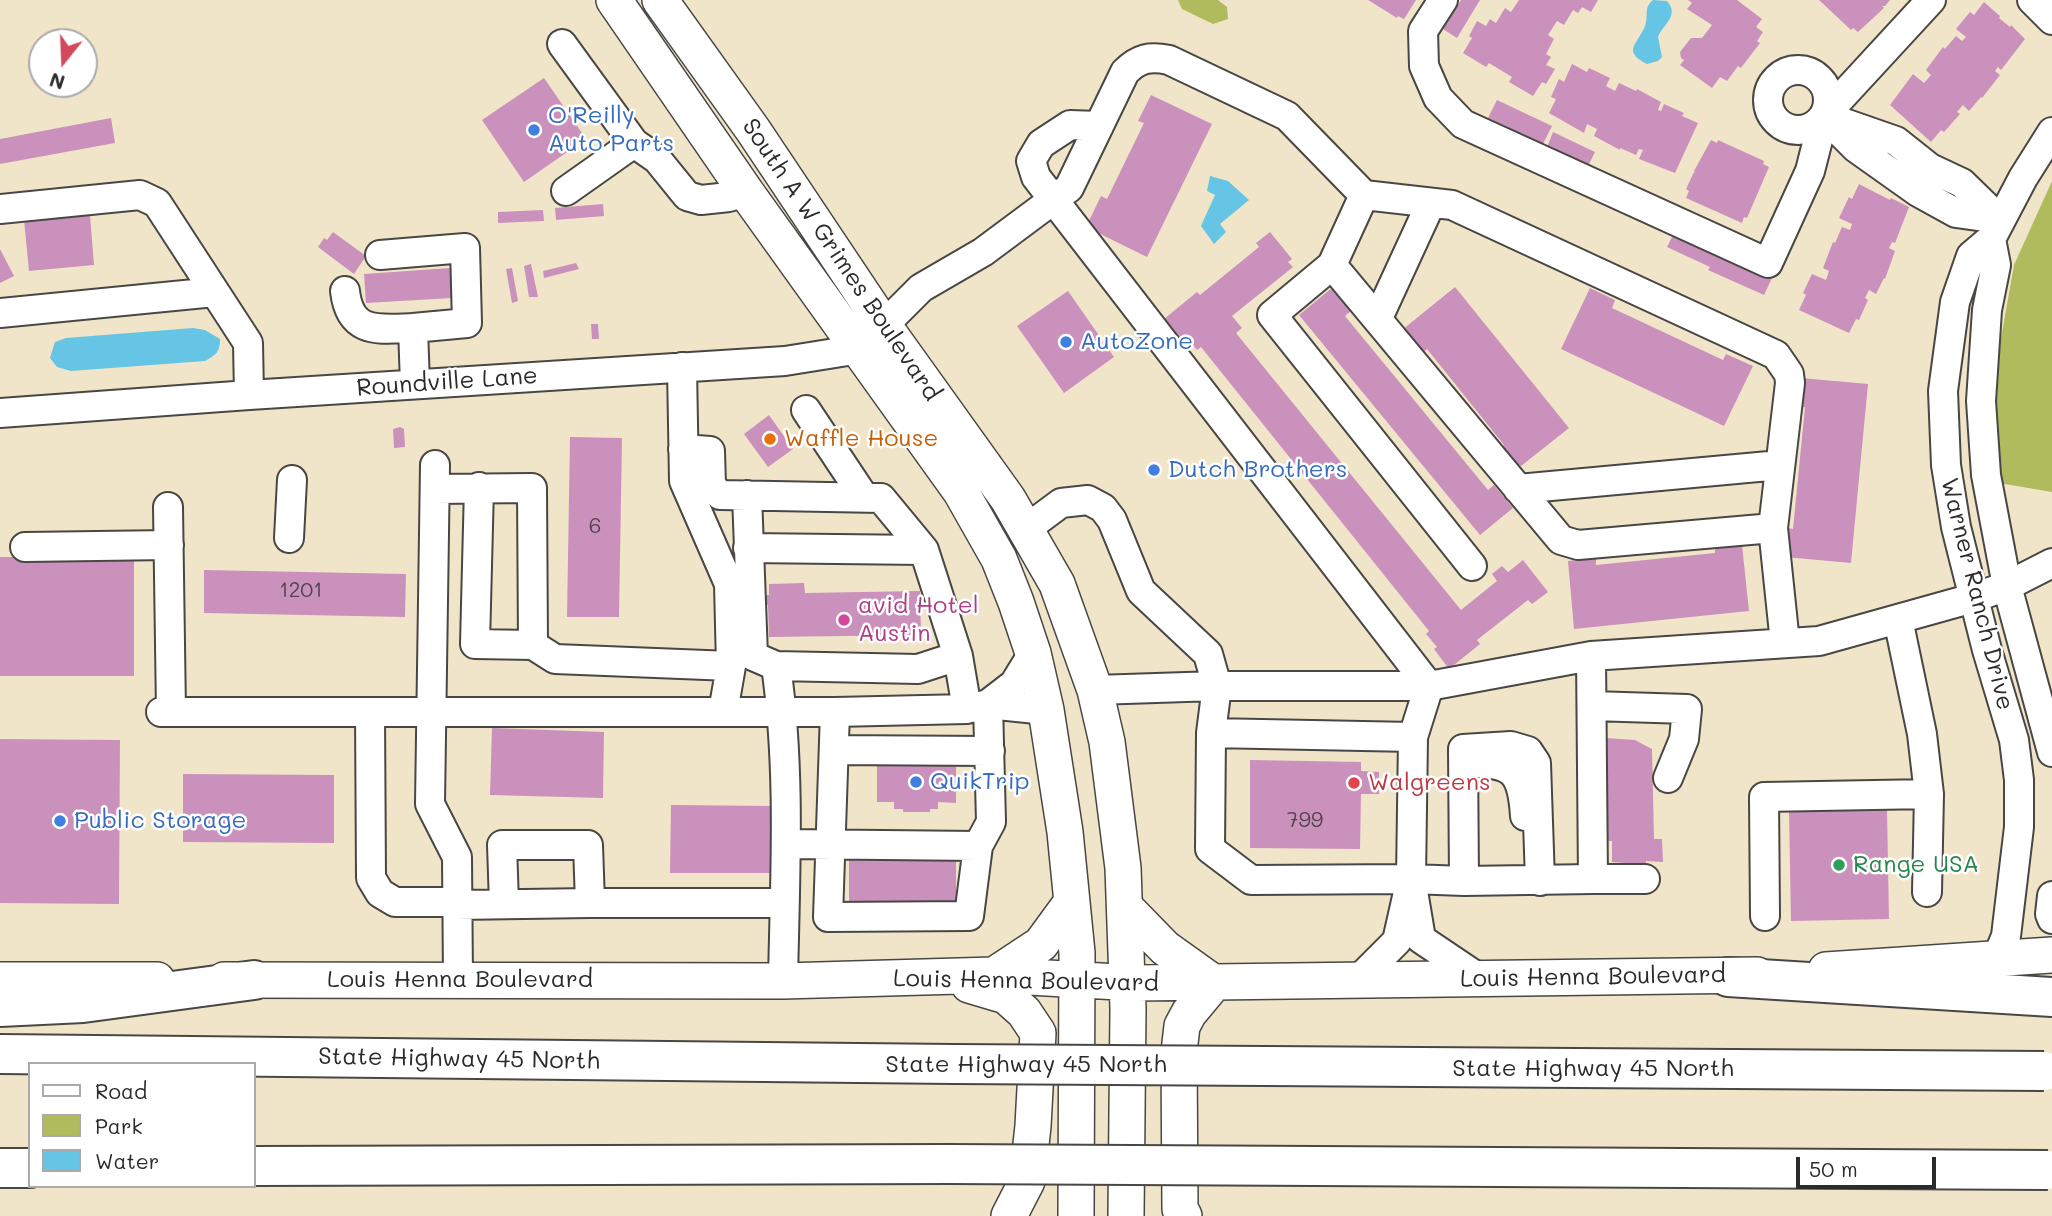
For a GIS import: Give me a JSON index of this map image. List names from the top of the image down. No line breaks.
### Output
{"streets":{"highway":["State Highway 45 North"],"main road":["South A W Grimes Boulevard","Louis Henna Boulevard"],"street":["Roundville Lane","Warner Ranch Drive"]},"crossings":[["South A W Grimes Boulevard","Roundville Lane"],["South A W Grimes Boulevard","Louis Henna Boulevard"],["Warner Ranch Drive","Louis Henna Boulevard"]],"places":["O'Reilly Auto Parts","AutoZone","Waffle House","Dutch Brothers","avid Hotel Austin","QuikTrip","Walgreens","Public Storage","Range USA"],"house_numbers":["6","1201","799"],"legend":["Road","Park","Water"],"scale_bar":"50 m","north":"bottom"}
